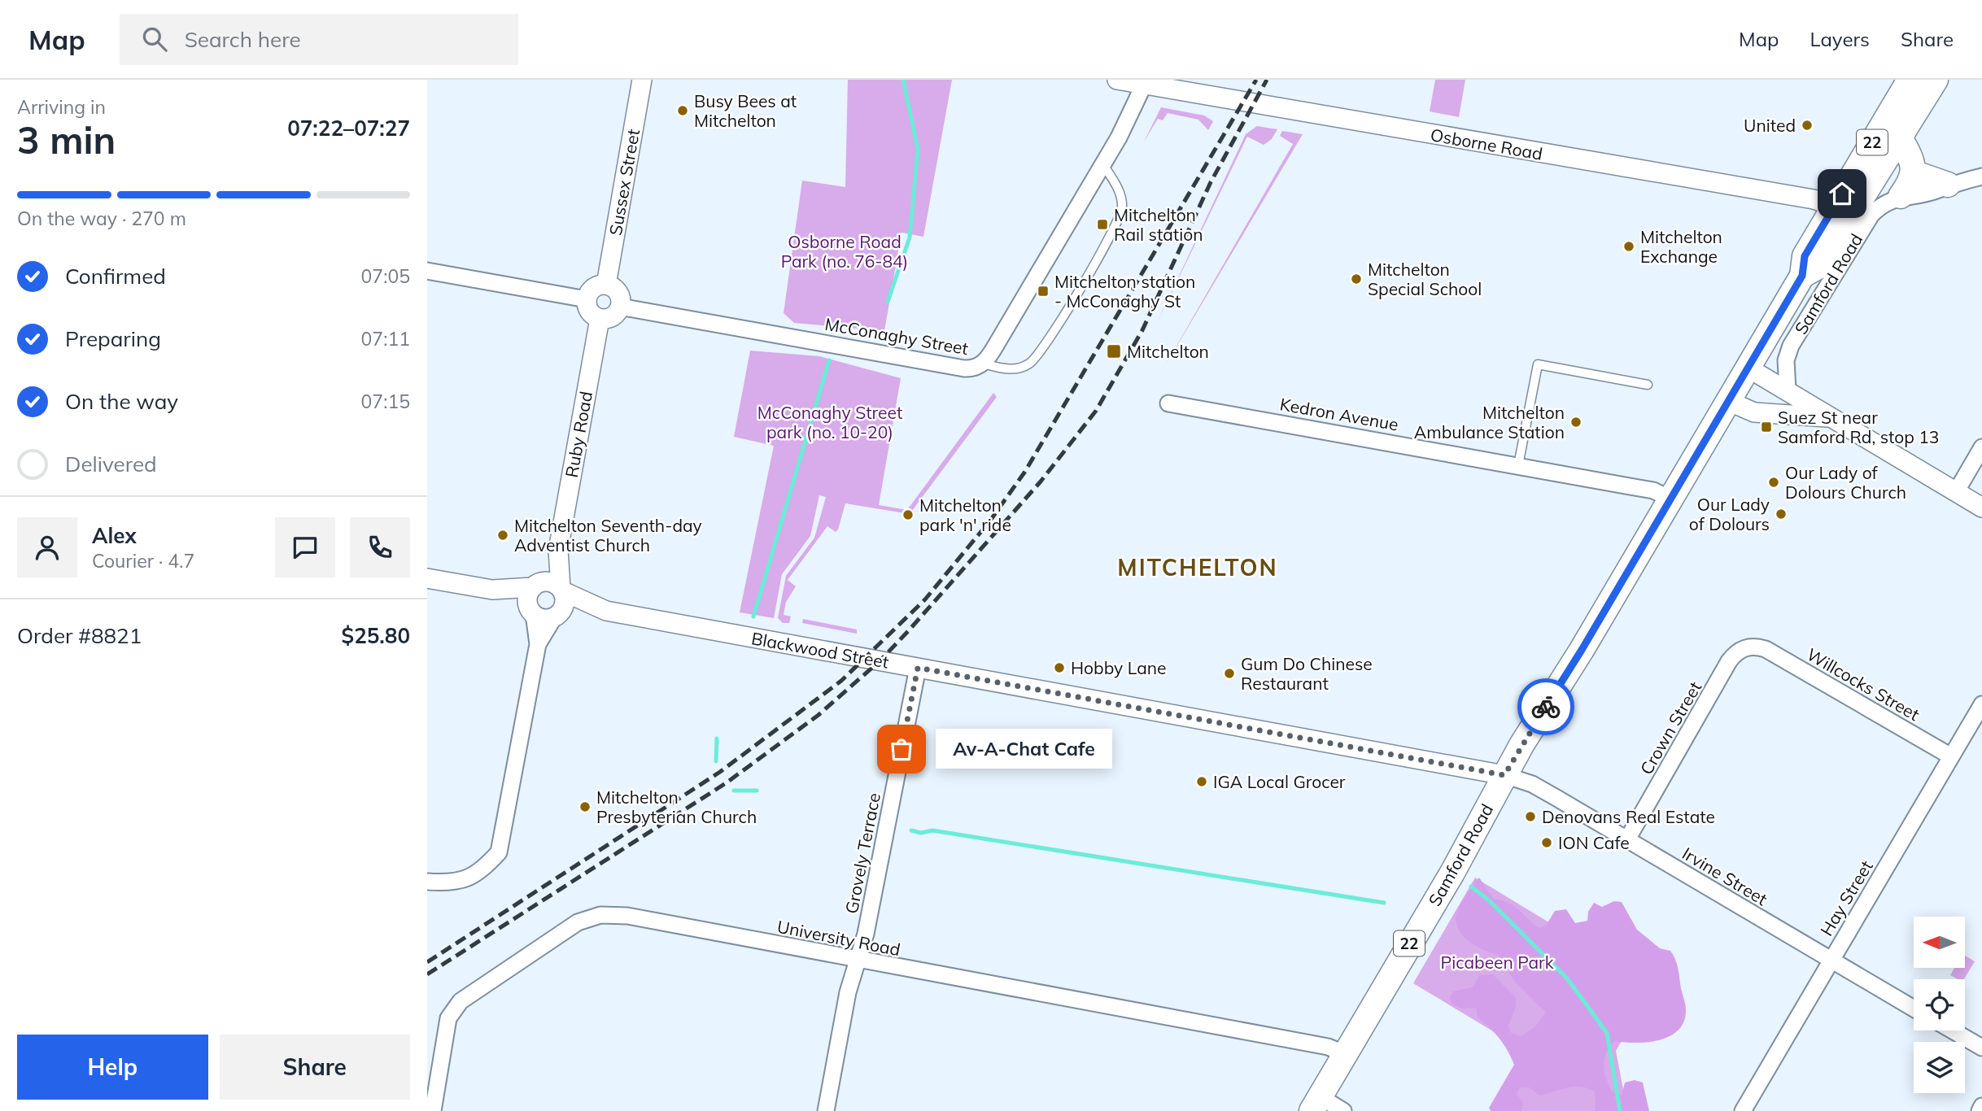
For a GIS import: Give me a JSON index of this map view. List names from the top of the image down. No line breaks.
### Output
{"streets":{"main road":["22","Samford Road"],"street":["Osborne Road","Sussex Street","McConaghy Street","Kedron Avenue","Ruby Road","Blackwood Street","Willcocks Street","Crown Street","Grovely Terrace","Irvine Street","Hay Street","University Road"]},"crossings":[["Osborne Road","Samford Road"],["Osborne Road","McConaghy Street"],["Sussex Street","McConaghy Street"],["Sussex Street","Ruby Road"],["Samford Road","Kedron Avenue"],["Samford Road","Blackwood Street"],["Samford Road","Irvine Street"],["Samford Road","University Road"],["McConaghy Street","Ruby Road"],["Ruby Road","Blackwood Street"],["Blackwood Street","Grovely Terrace"],["Blackwood Street","Irvine Street"],["Willcocks Street","Crown Street"],["Willcocks Street","Hay Street"],["Crown Street","Irvine Street"],["Grovely Terrace","University Road"],["Irvine Street","Hay Street"]],"districts":["MITCHELTON"],"parks":["Osborne Road Park (no. 76-84)","McConaghy Street park (no. 10-20)","Picabeen Park"],"places":{"other":["Busy Bees at Mitchelton","United","Mitchelton Exchange","Mitchelton Special School","Mitchelton Ambulance Station","Our Lady of Dolours Church","Our Lady of Dolours","Mitchelton park 'n' ride","Mitchelton Seventh-day Adventist Church","Hobby Lane","Gum Do Chinese Restaurant","Av-A-Chat Cafe","IGA Local Grocer","Mitchelton Presbyterian Church","Denovans Real Estate","ION Cafe"],"transit":["Mitchelton Rail station","Mitchelton station - McConaghy St","Mitchelton","Suez St near Samford Rd, stop 13"]},"north":"left","page":{"header":"Map","search":"Search here","nav":["Map","Layers","Share"],"heading":["3 min","Arriving in","07:22–07:27"],"panel":["Alex","Courier · 4.7","Order #8821","$25.80"],"bar":"On the way · 270 m","list":[["Confirmed","07:05"],["Preparing","07:11"],["On the way","07:15"],"Delivered"],"bubble":"Av-A-Chat Cafe","buttons":["Help","Share"]}}
